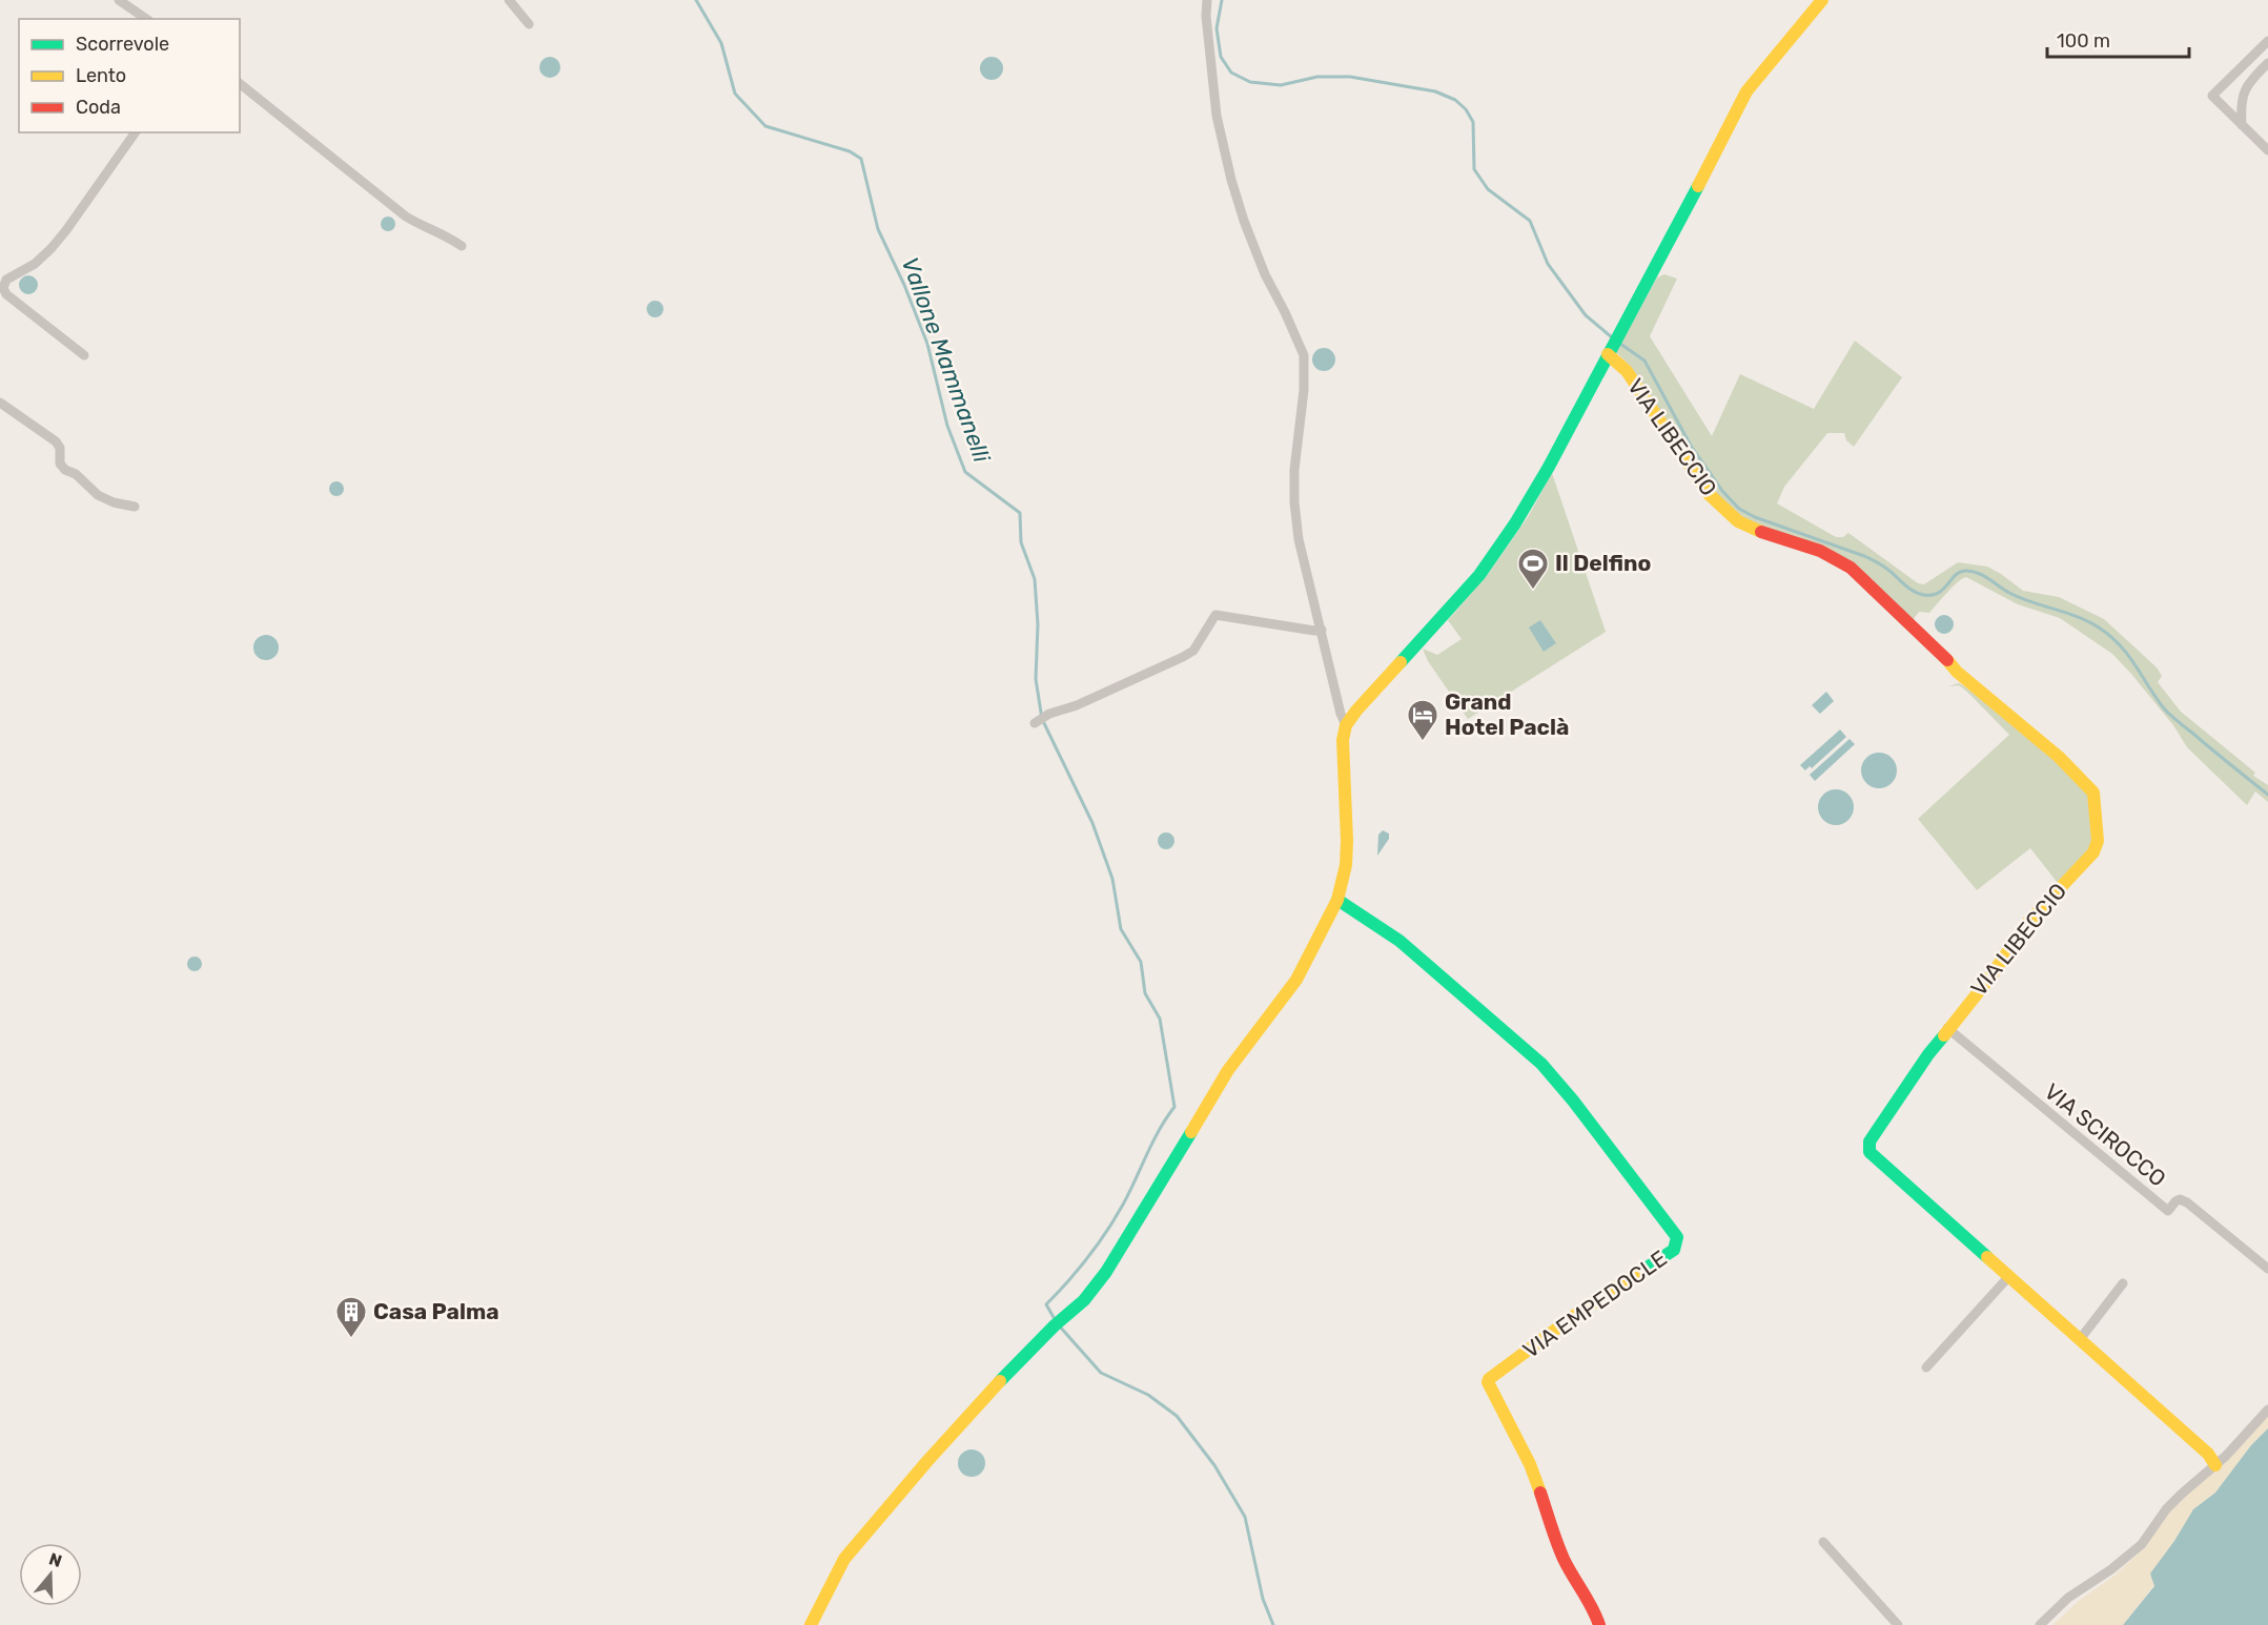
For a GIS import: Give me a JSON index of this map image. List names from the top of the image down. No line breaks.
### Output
{"streets":{"street":["VIA LIBECCIO","VIA SCIROCCO","VIA EMPEDOCLE"]},"crossings":[["VIA LIBECCIO","VIA SCIROCCO"]],"water":["Vallone Mammanelli"],"places":{"sports":["Il Delfino"],"hotel":["Grand Hotel Paclà"],"building":["Casa Palma"]},"legend":["Scorrevole","Lento","Coda"],"scale_bar":"100 m","north":"top"}
